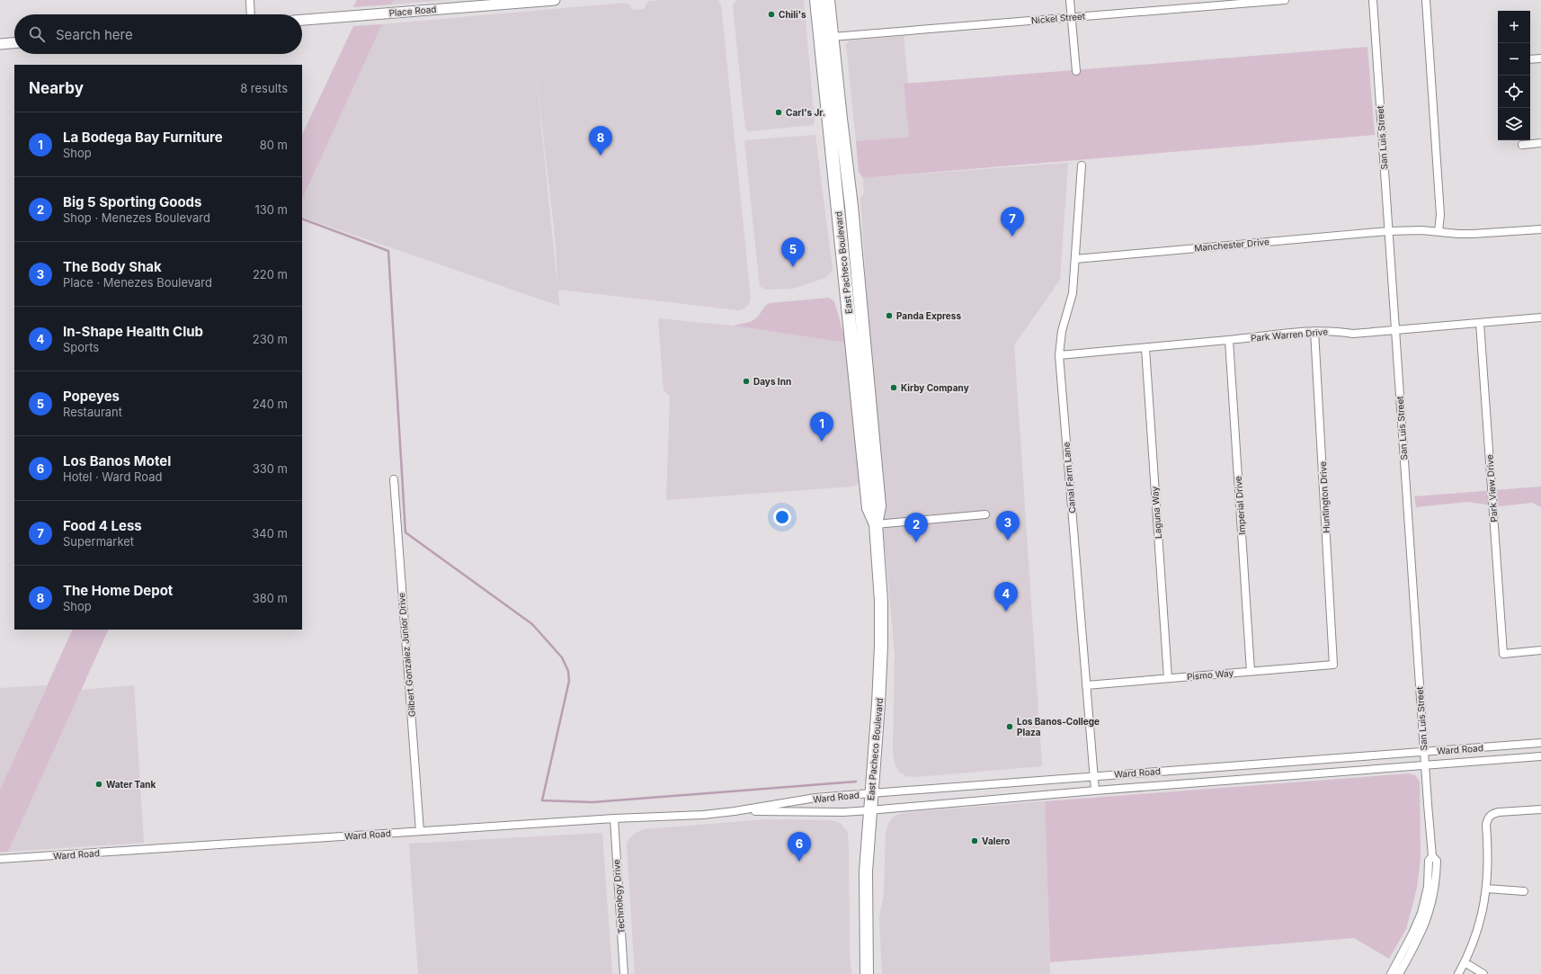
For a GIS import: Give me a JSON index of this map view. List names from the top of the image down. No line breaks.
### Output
{"streets":{"highway":["East Pacheco Boulevard"],"street":["Place Road","Nickel Street","San Luis Street","Manchester Drive","Park Warren Drive","Canal Farm Lane","Park View Drive","Huntington Drive","Imperial Drive","Laguna Way","Gilbert Gonzalez Junior Drive","Pismo Way","Ward Road","Technology Drive"]},"crossings":[["Nickel Street","East Pacheco Boulevard"],["San Luis Street","Manchester Drive"],["San Luis Street","Park Warren Drive"],["San Luis Street","Ward Road"],["Manchester Drive","Canal Farm Lane"],["East Pacheco Boulevard","Ward Road"],["Park Warren Drive","Canal Farm Lane"],["Park Warren Drive","Park View Drive"],["Park Warren Drive","Huntington Drive"],["Park Warren Drive","Imperial Drive"],["Park Warren Drive","Laguna Way"],["Canal Farm Lane","Pismo Way"],["Canal Farm Lane","Ward Road"],["Huntington Drive","Pismo Way"],["Imperial Drive","Pismo Way"],["Laguna Way","Pismo Way"],["Gilbert Gonzalez Junior Drive","Ward Road"],["Ward Road","Technology Drive"]],"places":["Chili's","Carl's Jr.","Panda Express","Days Inn","Kirby Company","Los Banos-College Plaza","Water Tank","Valero"],"page":{"map_buttons":["+","−"],"search":"Search here","heading":["Nearby","8 results"],"list":[{"mark":"1","name":"La Bodega Bay Furniture","note":"Shop","value":"80 m"},{"mark":"2","name":"Big 5 Sporting Goods","note":"Shop · Menezes Boulevard","value":"130 m"},{"mark":"3","name":"The Body Shak","note":"Place · Menezes Boulevard","value":"220 m"},{"mark":"4","name":"In-Shape Health Club","note":"Sports","value":"230 m"},{"mark":"5","name":"Popeyes","note":"Restaurant","value":"240 m"},{"mark":"6","name":"Los Banos Motel","note":"Hotel · Ward Road","value":"330 m"},{"mark":"7","name":"Food 4 Less","note":"Supermarket","value":"340 m"},{"mark":"8","name":"The Home Depot","note":"Shop","value":"380 m"}],"pins":["8","7","5","1","3","2","4","6"]}}
